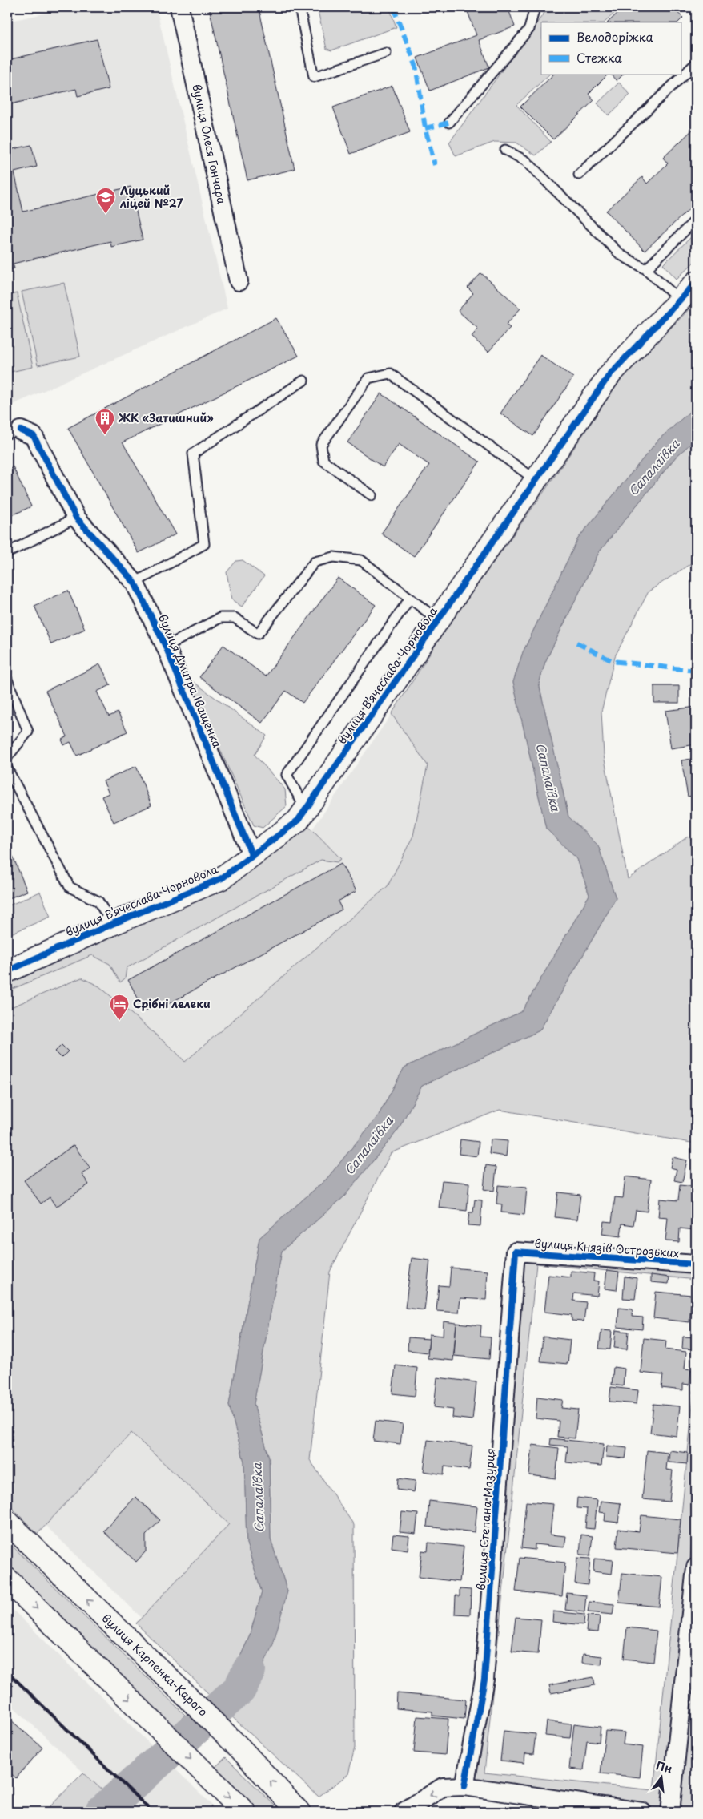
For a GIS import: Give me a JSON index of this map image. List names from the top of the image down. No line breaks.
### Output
{"streets":{"street":["вулиця Олеся Гончара","вулиця Вʼячеслава Чорновола","вулиця Дмитра Іващенка","вулиця Князів Острозьких","вулиця Степана Мазурця","вулиця Карпенка-Карого"]},"crossings":[["вулиця Вʼячеслава Чорновола","вулиця Дмитра Іващенка"],["вулиця Князів Острозьких","вулиця Степана Мазурця"]],"water":["Сапалаївка"],"places":{"school or university":["Луцький ліцей №27"],"building":["ЖК «Затишний»"],"hotel":["Срібні лелеки"]},"legend":["Велодоріжка","Стежка"],"north":"top"}
